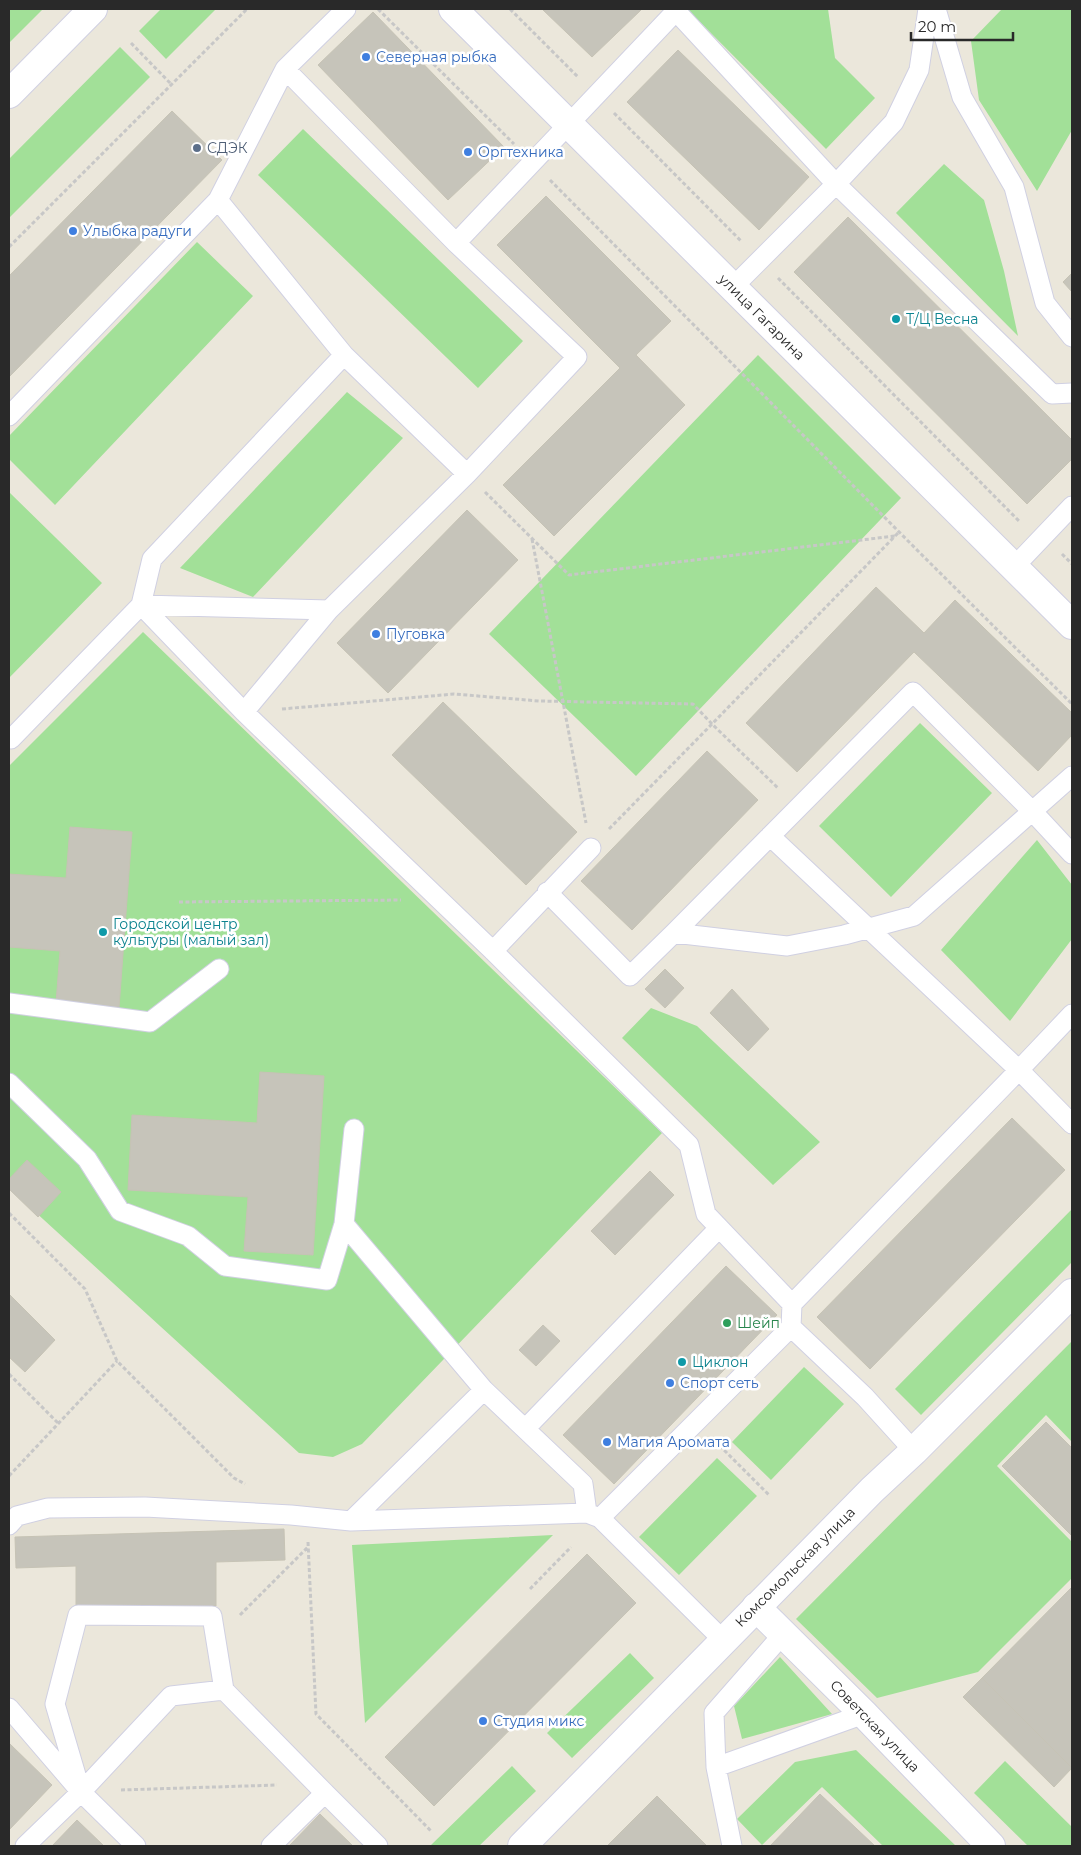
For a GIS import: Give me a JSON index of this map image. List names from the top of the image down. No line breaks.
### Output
{"streets":{"street":["улица Гагарина","Комсомольская улица","Советская улица"]},"crossings":[["Комсомольская улица","Советская улица"]],"places":["Северная рыбка","СДЭК","Оргтехника","Улыбка радуги","Т/Ц Весна","Пуговка","Городской центр культуры (малый зал)","Шейп","Циклон","Спорт сеть","Магия Аромата","Студия микс"],"scale_bar":"20 m"}
